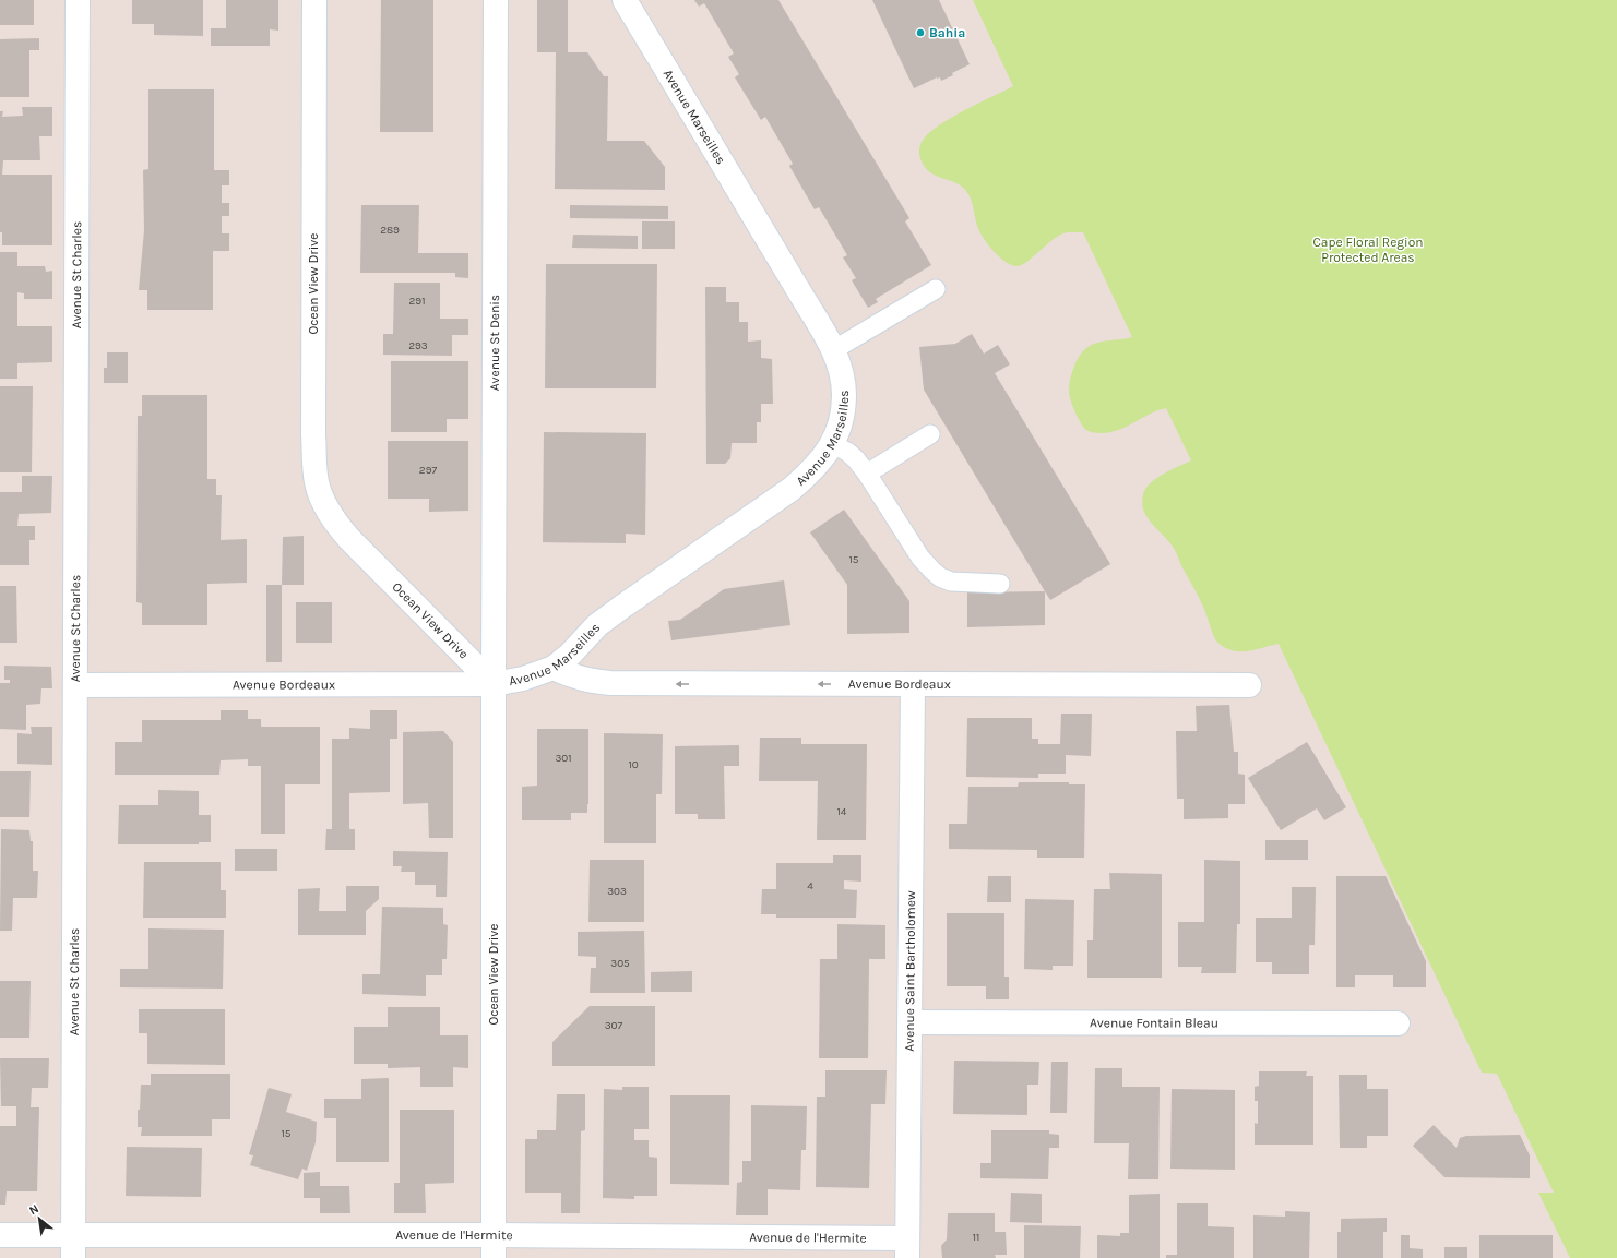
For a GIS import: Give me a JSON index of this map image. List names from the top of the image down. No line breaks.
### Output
{"streets":{"street":["Avenue Marseilles","Avenue St Charles","Ocean View Drive","Avenue St Denis","Avenue Bordeaux","Avenue Saint Bartholomew","Avenue Fontain Bleau","Avenue de l'Hermite"]},"crossings":[["Avenue Marseilles","Ocean View Drive"],["Avenue Marseilles","Avenue St Denis"],["Avenue Marseilles","Avenue Bordeaux"],["Avenue St Charles","Avenue Bordeaux"],["Avenue St Charles","Avenue de l'Hermite"],["Ocean View Drive","Avenue St Denis"],["Ocean View Drive","Avenue Bordeaux"],["Ocean View Drive","Avenue de l'Hermite"],["Avenue St Denis","Avenue Bordeaux"],["Avenue Bordeaux","Avenue Saint Bartholomew"],["Avenue Saint Bartholomew","Avenue Fontain Bleau"],["Avenue Saint Bartholomew","Avenue de l'Hermite"]],"parks":["Cape Floral Region Protected Areas"],"places":["Bahia"],"house_numbers":["289","291","293","297","15","301","10","14","4","303","305","307","15","11"],"north":"top left"}
